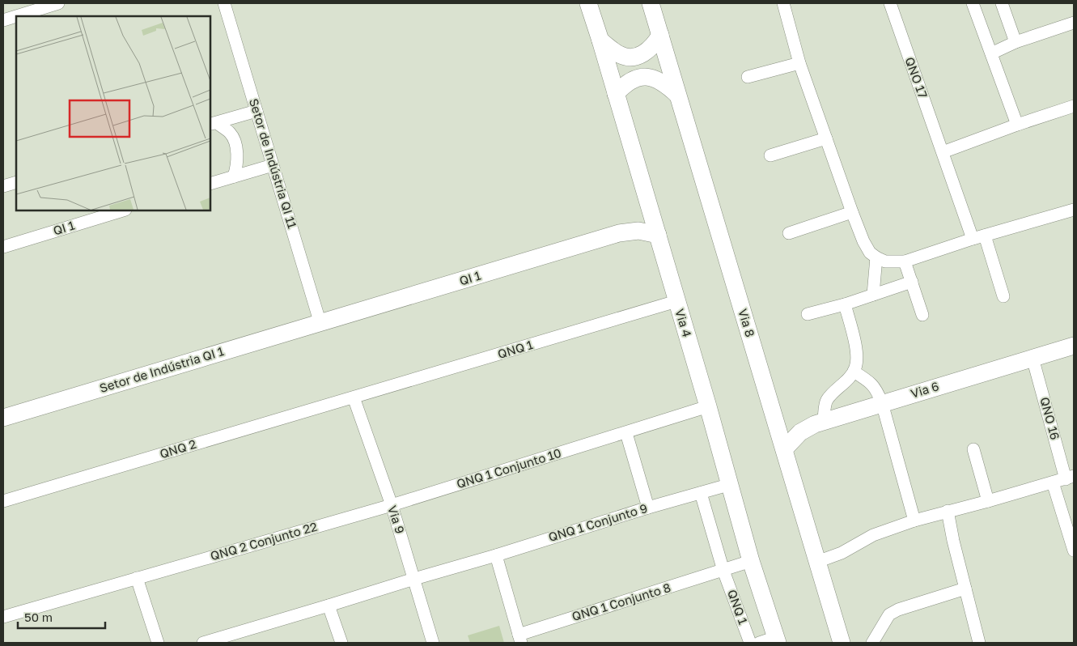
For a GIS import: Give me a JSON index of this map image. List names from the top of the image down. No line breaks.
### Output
{"streets":{"main road":["QI 1","Via 4","Via 8","Setor de Indústria QI 1","Via 6"],"street":["QNO 17","Setor de Indústria QI 11","QNQ 1","QNO 16","QNQ 2","QNQ 1 Conjunto 10","Via 9","QNQ 1 Conjunto 9","QNQ 2 Conjunto 22","QNQ 1 Conjunto 8"]},"crossings":[["Setor de Indústria QI 11","QI 1"],["Setor de Indústria QI 11","Setor de Indústria QI 1"],["QI 1","Via 4"],["QI 1","Setor de Indústria QI 1"],["Via 4","QNQ 1"],["Via 8","Via 6"],["Via 8","QNO 16"],["QNQ 1","QNQ 2"],["QNQ 1","Via 9"],["QNQ 1","QNQ 1 Conjunto 9"],["QNQ 1","QNQ 1 Conjunto 8"],["Via 6","QNO 16"],["QNQ 2","Via 9"],["QNQ 1 Conjunto 10","Via 9"],["QNQ 1 Conjunto 10","QNQ 2 Conjunto 22"],["Via 9","QNQ 2 Conjunto 22"]],"scale_bar":"50 m"}
